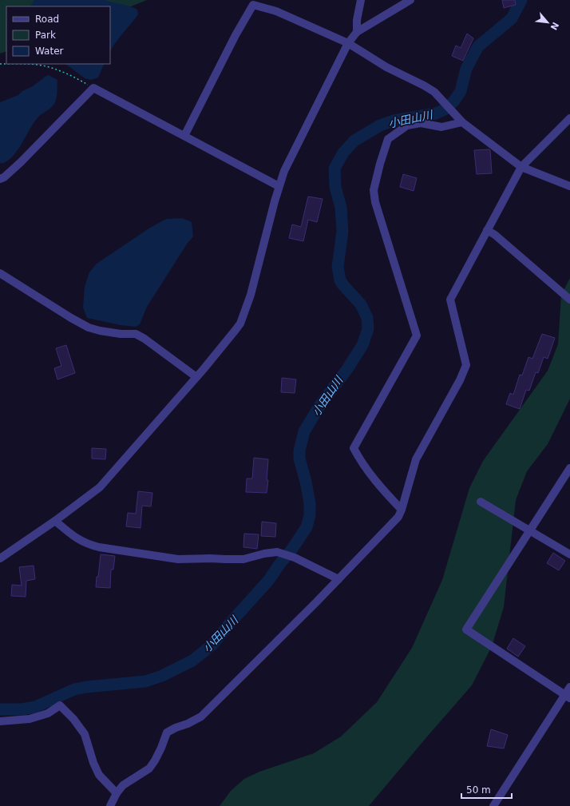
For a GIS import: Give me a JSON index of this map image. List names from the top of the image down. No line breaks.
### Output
{"water":["小田山川"],"legend":["Road","Park","Water"],"scale_bar":"50 m","north":"bottom right"}
